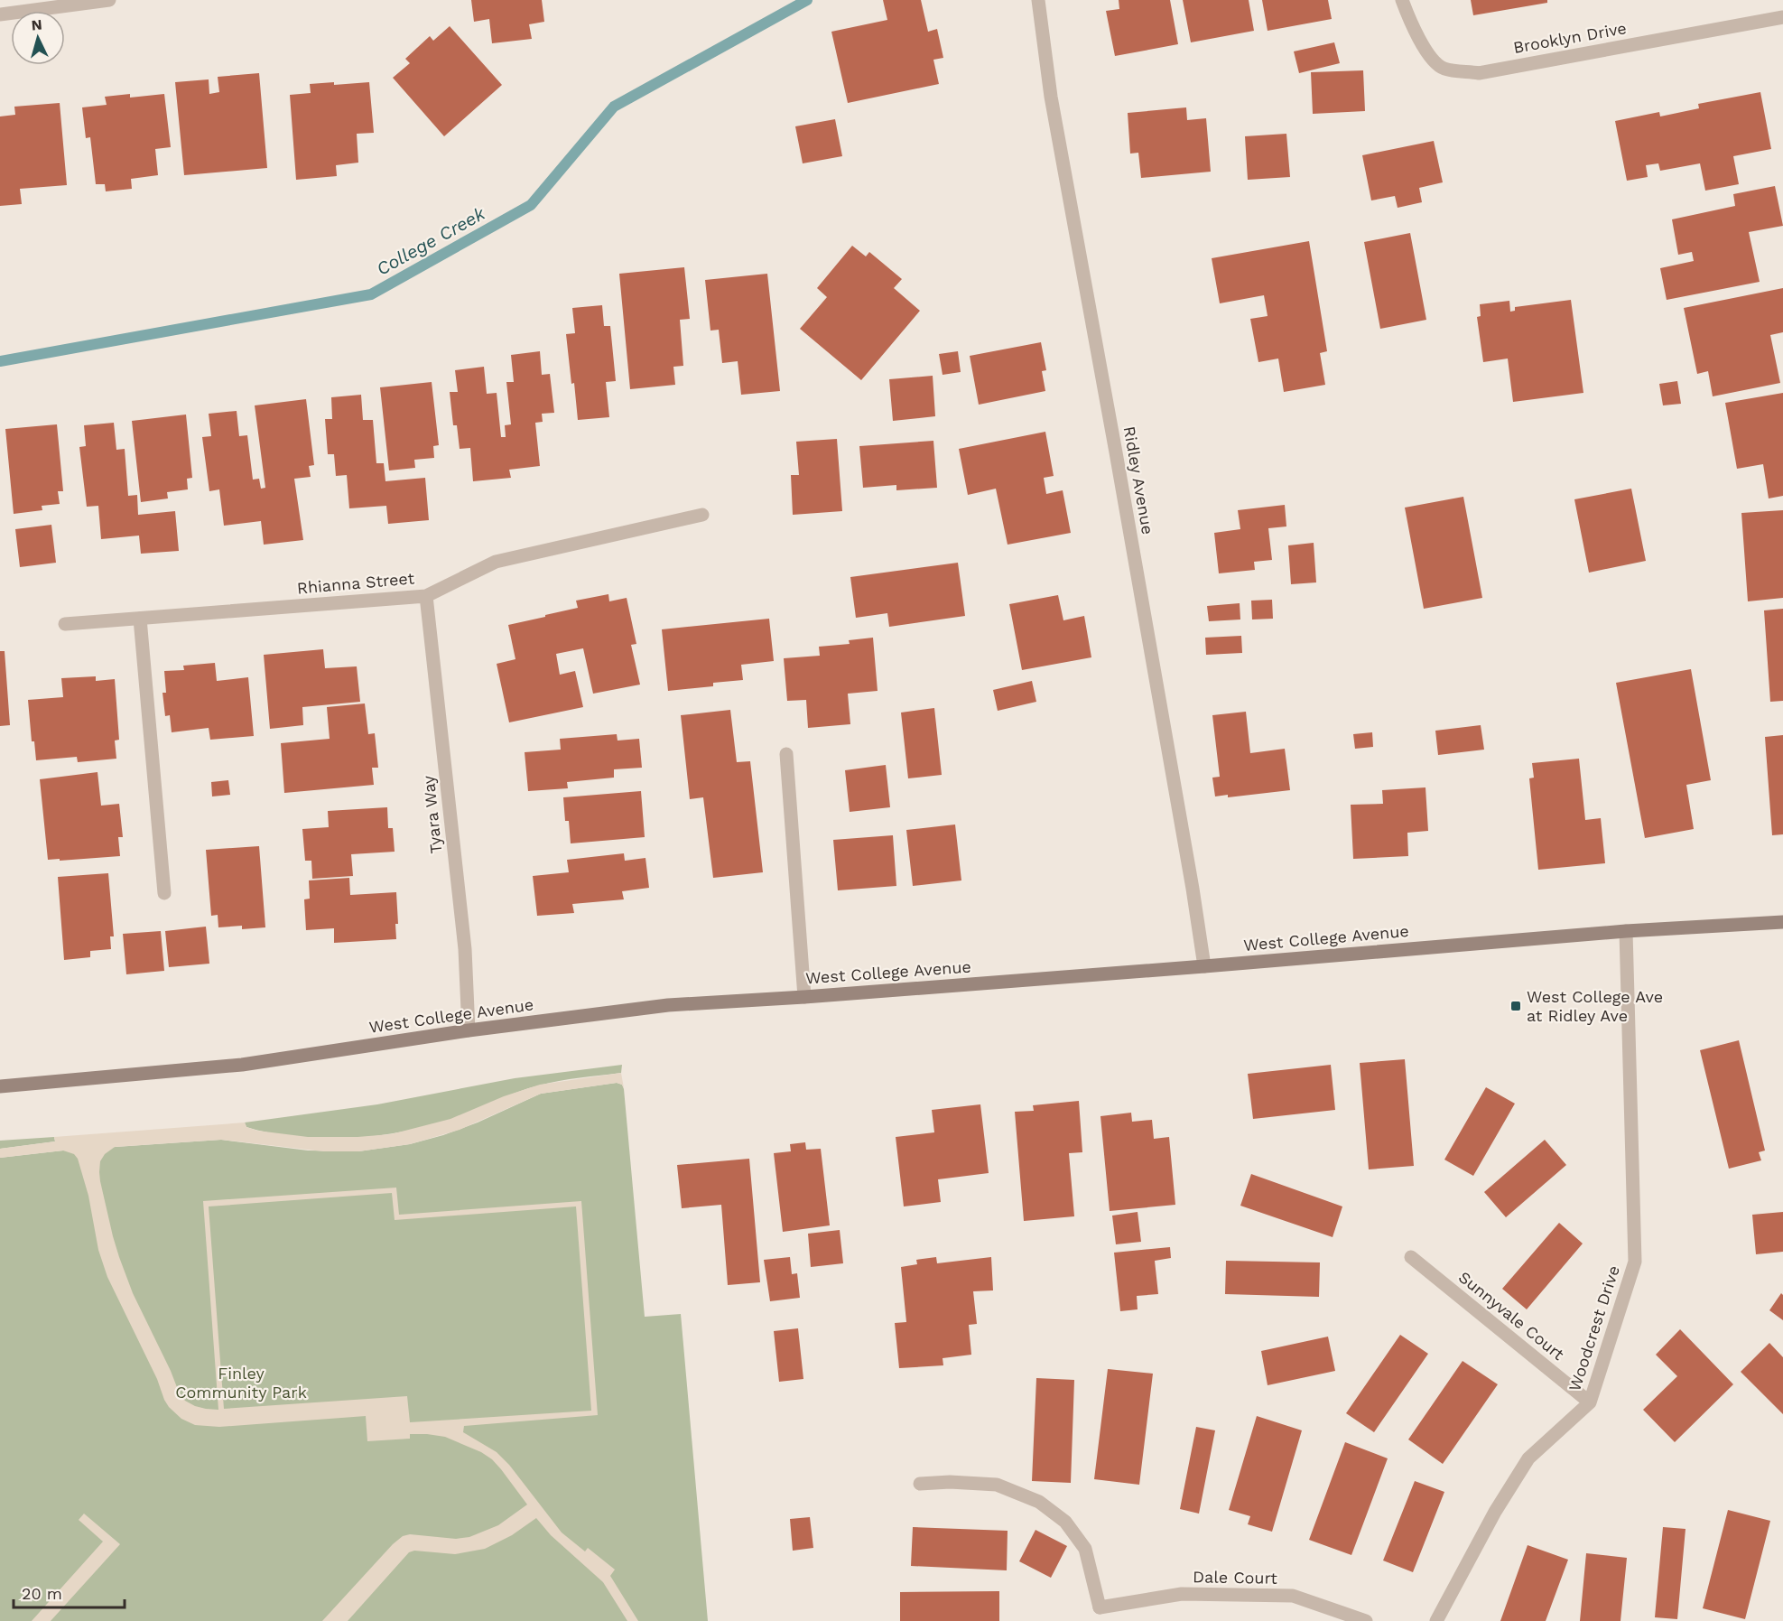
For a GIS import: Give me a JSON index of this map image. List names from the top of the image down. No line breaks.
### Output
{"streets":{"main road":["West College Avenue"],"street":["Brooklyn Drive","Ridley Avenue","Rhianna Street","Tyara Way","Sunnyvale Court","Woodcrest Drive","Dale Court"]},"crossings":[["Ridley Avenue","West College Avenue"],["Rhianna Street","Tyara Way"],["Tyara Way","West College Avenue"],["West College Avenue","Woodcrest Drive"],["Sunnyvale Court","Woodcrest Drive"]],"water":["College Creek"],"parks":["Finley Community Park"],"places":{"transit":["West College Ave at Ridley Ave"]},"scale_bar":"20 m","north":"top"}
